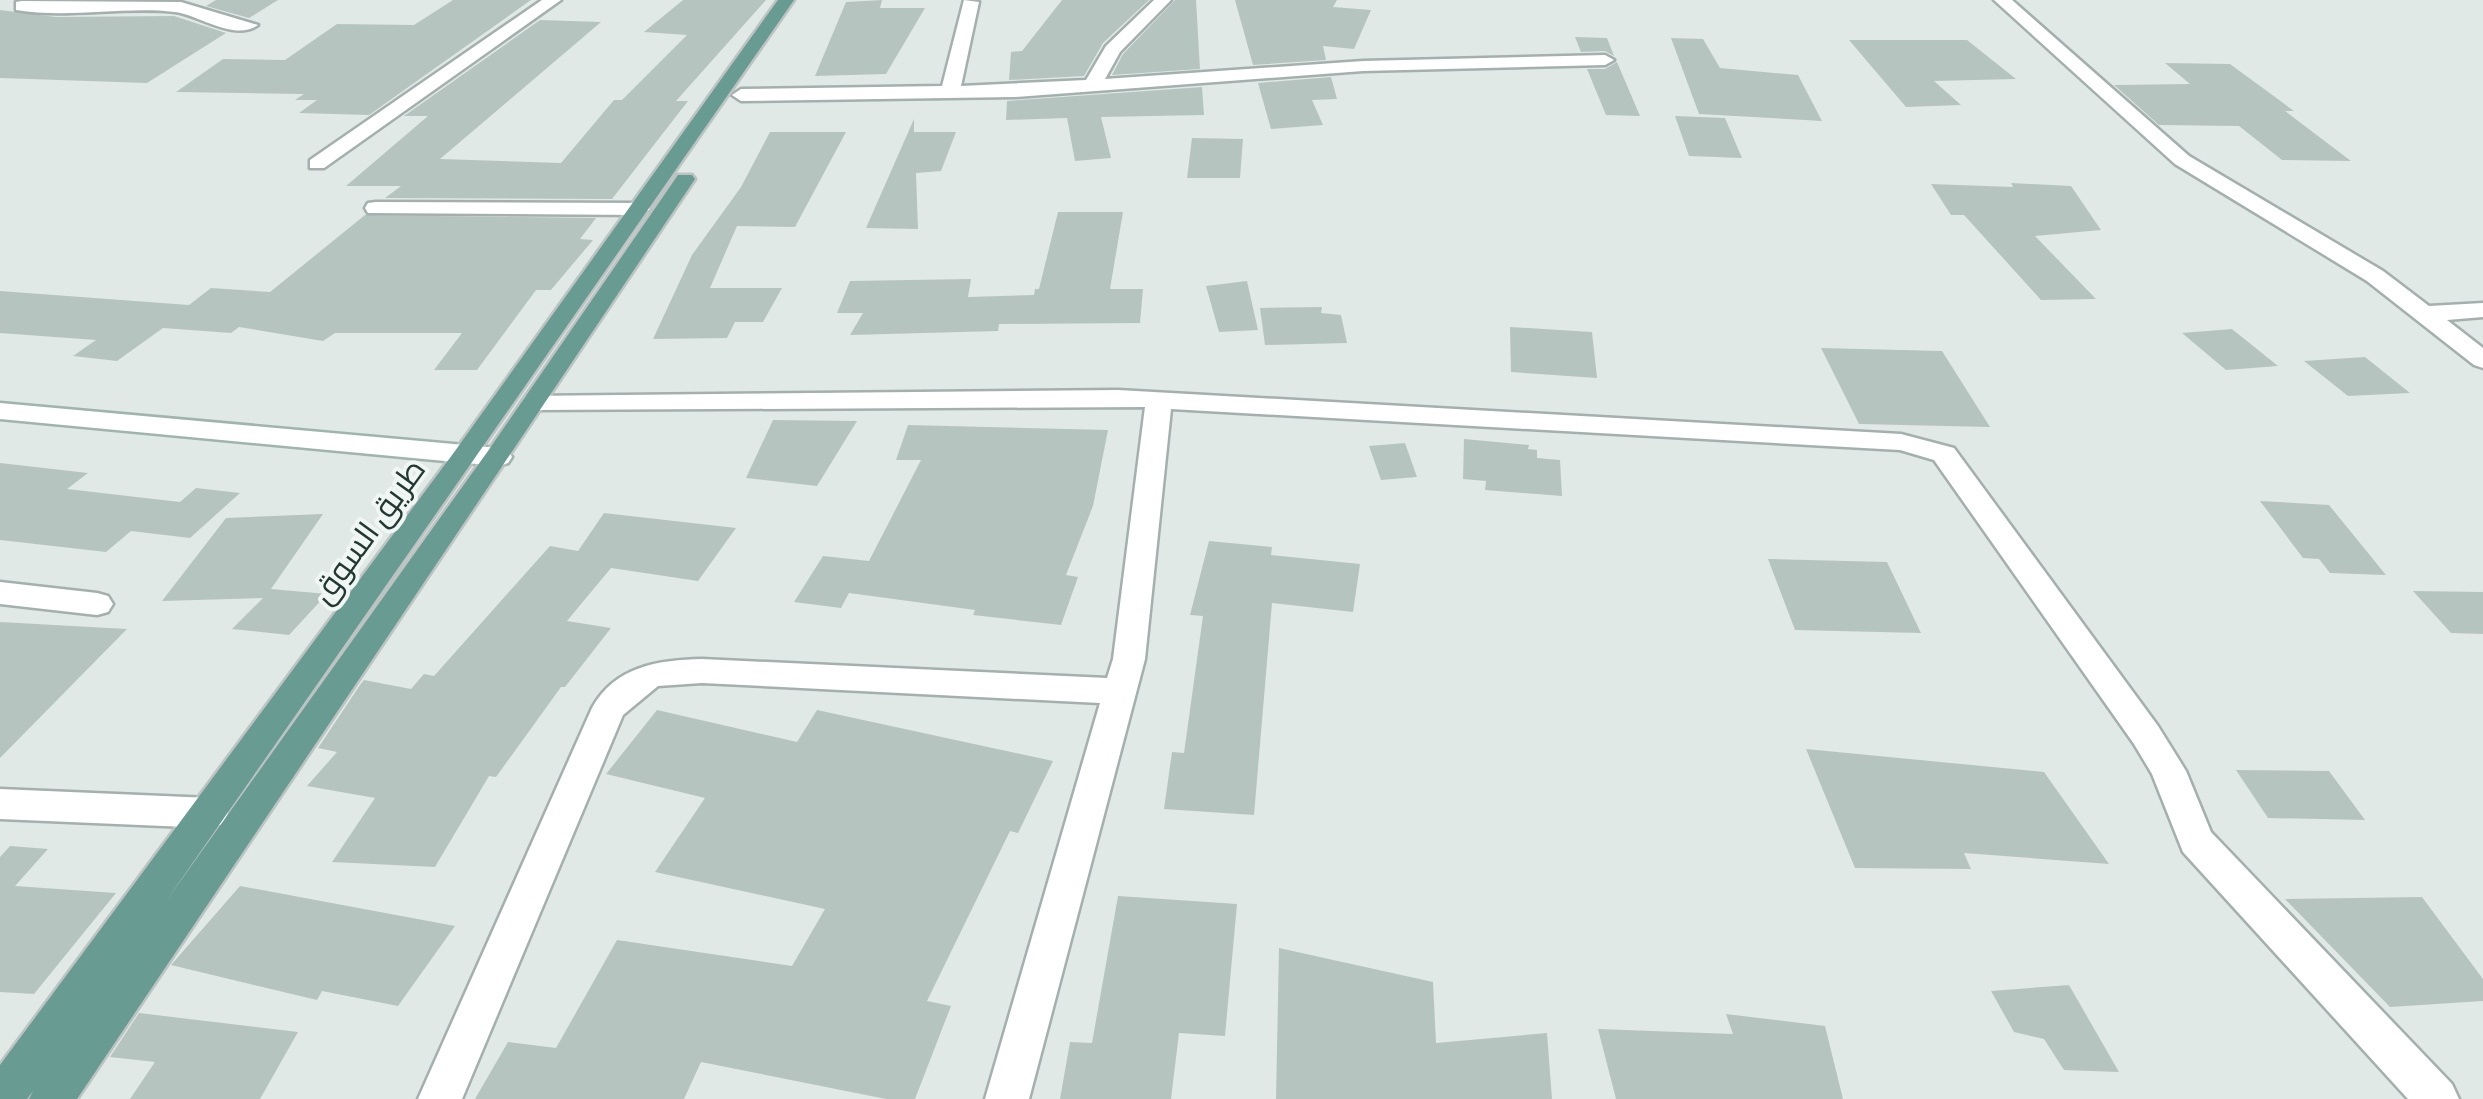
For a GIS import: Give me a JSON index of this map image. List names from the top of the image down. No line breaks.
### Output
{"streets":{"main road":["طريق السوق"]}}
